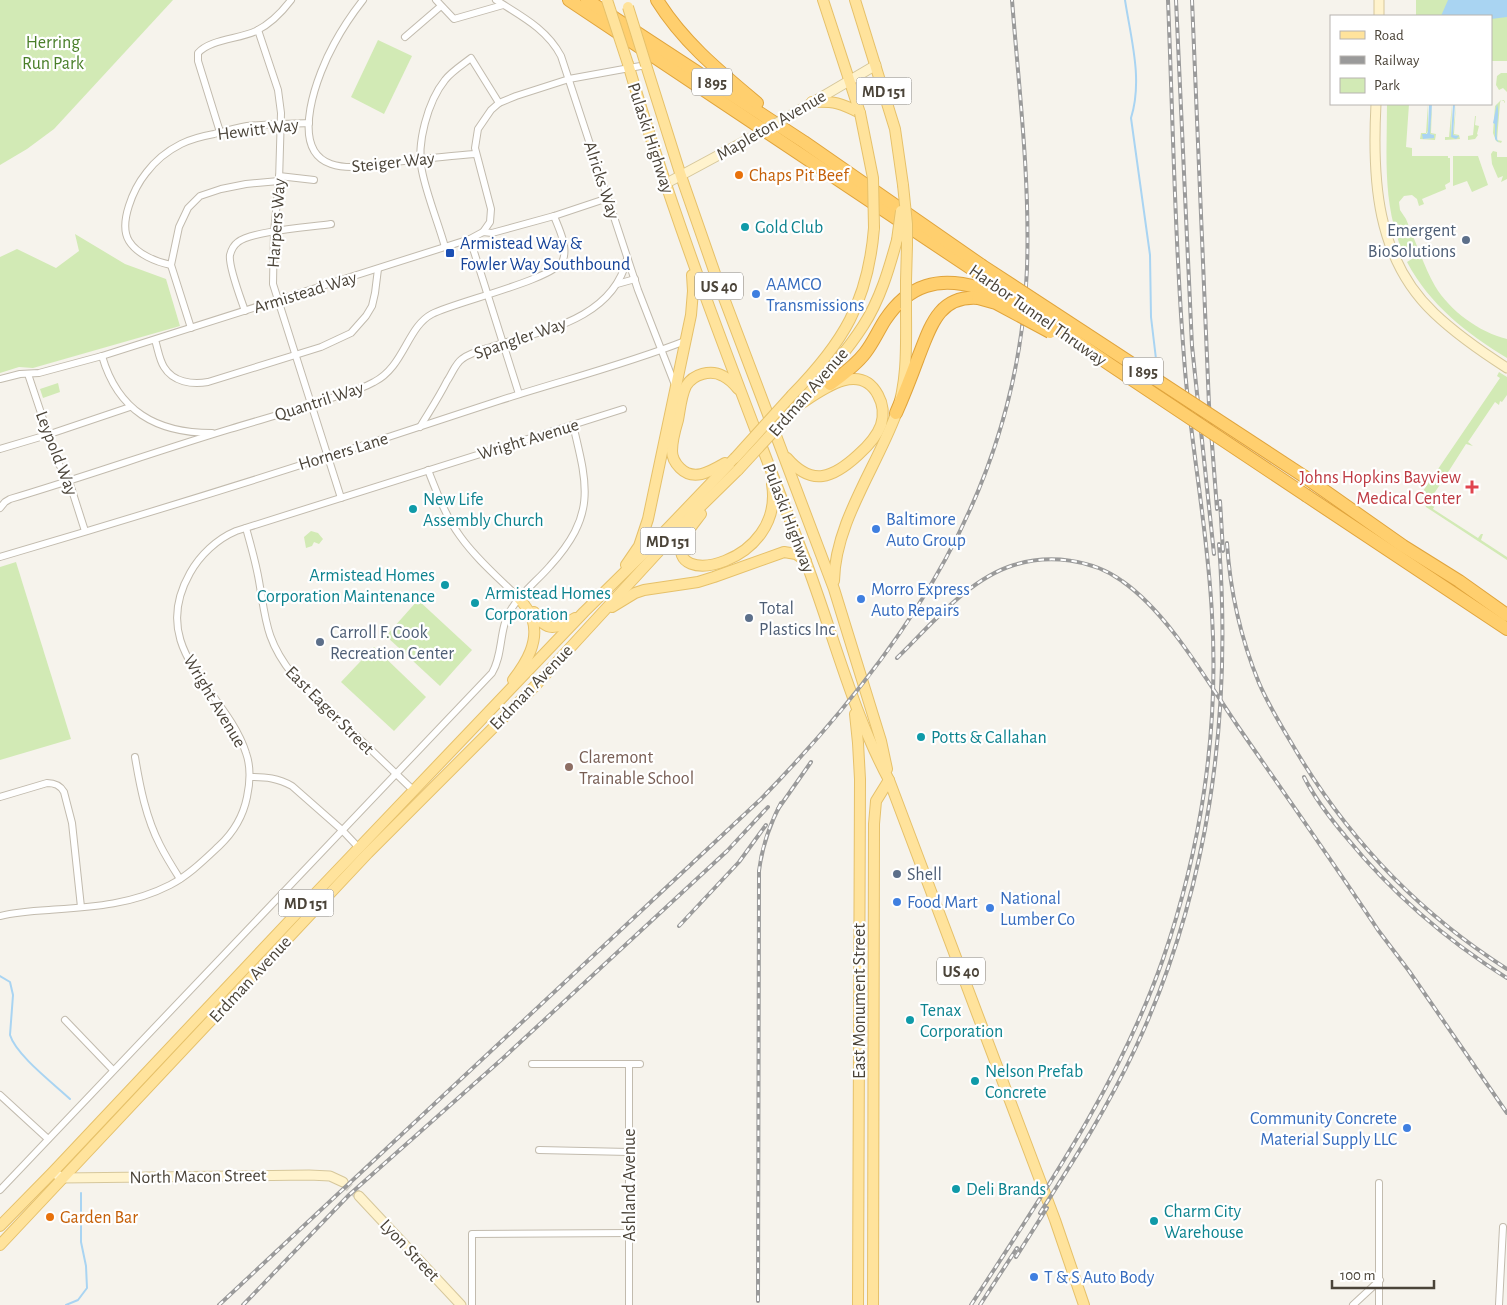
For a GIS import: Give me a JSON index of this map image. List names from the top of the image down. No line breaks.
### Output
{"streets":{"highway":["I 895","Harbor Tunnel Thruway"],"main road":["MD 151","Pulaski Highway","US 40","Erdman Avenue","East Monument Street"],"street":["Mapleton Avenue","Hewitt Way","Steiger Way","Alricks Way","Harpers Way","Armistead Way","Spangler Way","Quantril Way","Wright Avenue","Horners Lane","Leypold Way","East Eager Street","North Macon Street","Ashland Avenue","Lyon Street"]},"crossings":[["Mapleton Avenue","Pulaski Highway"],["Mapleton Avenue","Erdman Avenue"],["Hewitt Way","Steiger Way"],["Hewitt Way","Harpers Way"],["Pulaski Highway","East Monument Street"],["Alricks Way","Armistead Way"],["Alricks Way","Spangler Way"],["Alricks Way","Horners Lane"],["Harpers Way","Armistead Way"],["Harpers Way","Quantril Way"],["Harpers Way","Wright Avenue"],["Harpers Way","Horners Lane"],["Armistead Way","Quantril Way"],["Armistead Way","Leypold Way"],["Spangler Way","Horners Lane"],["Erdman Avenue","Wright Avenue"],["Erdman Avenue","East Eager Street"],["Erdman Avenue","North Macon Street"],["Quantril Way","Leypold Way"],["Wright Avenue","East Eager Street"],["Horners Lane","Leypold Way"]],"parks":["Herring Run Park"],"places":{"other":["Chaps Pit Beef","Gold Club","Emergent BioSolutions","AAMCO Transmissions","New Life Assembly Church","Baltimore Auto Group","Armistead Homes Corporation Maintenance","Morro Express Auto Repairs","Armistead Homes Corporation","Total Plastics Inc","Carroll F. Cook Recreation Center","Potts & Callahan","Claremont Trainable School","Shell","Food Mart","National Lumber Co","Tenax Corporation","Nelson Prefab Concrete","Community Concrete Material Supply LLC","Deli Brands","Garden Bar","Charm City Warehouse","T & S Auto Body"],"transit":["Armistead Way & Fowler Way Southbound"],"health":["Johns Hopkins Bayview Medical Center"]},"legend":["Road","Railway","Park"],"scale_bar":"100 m"}
